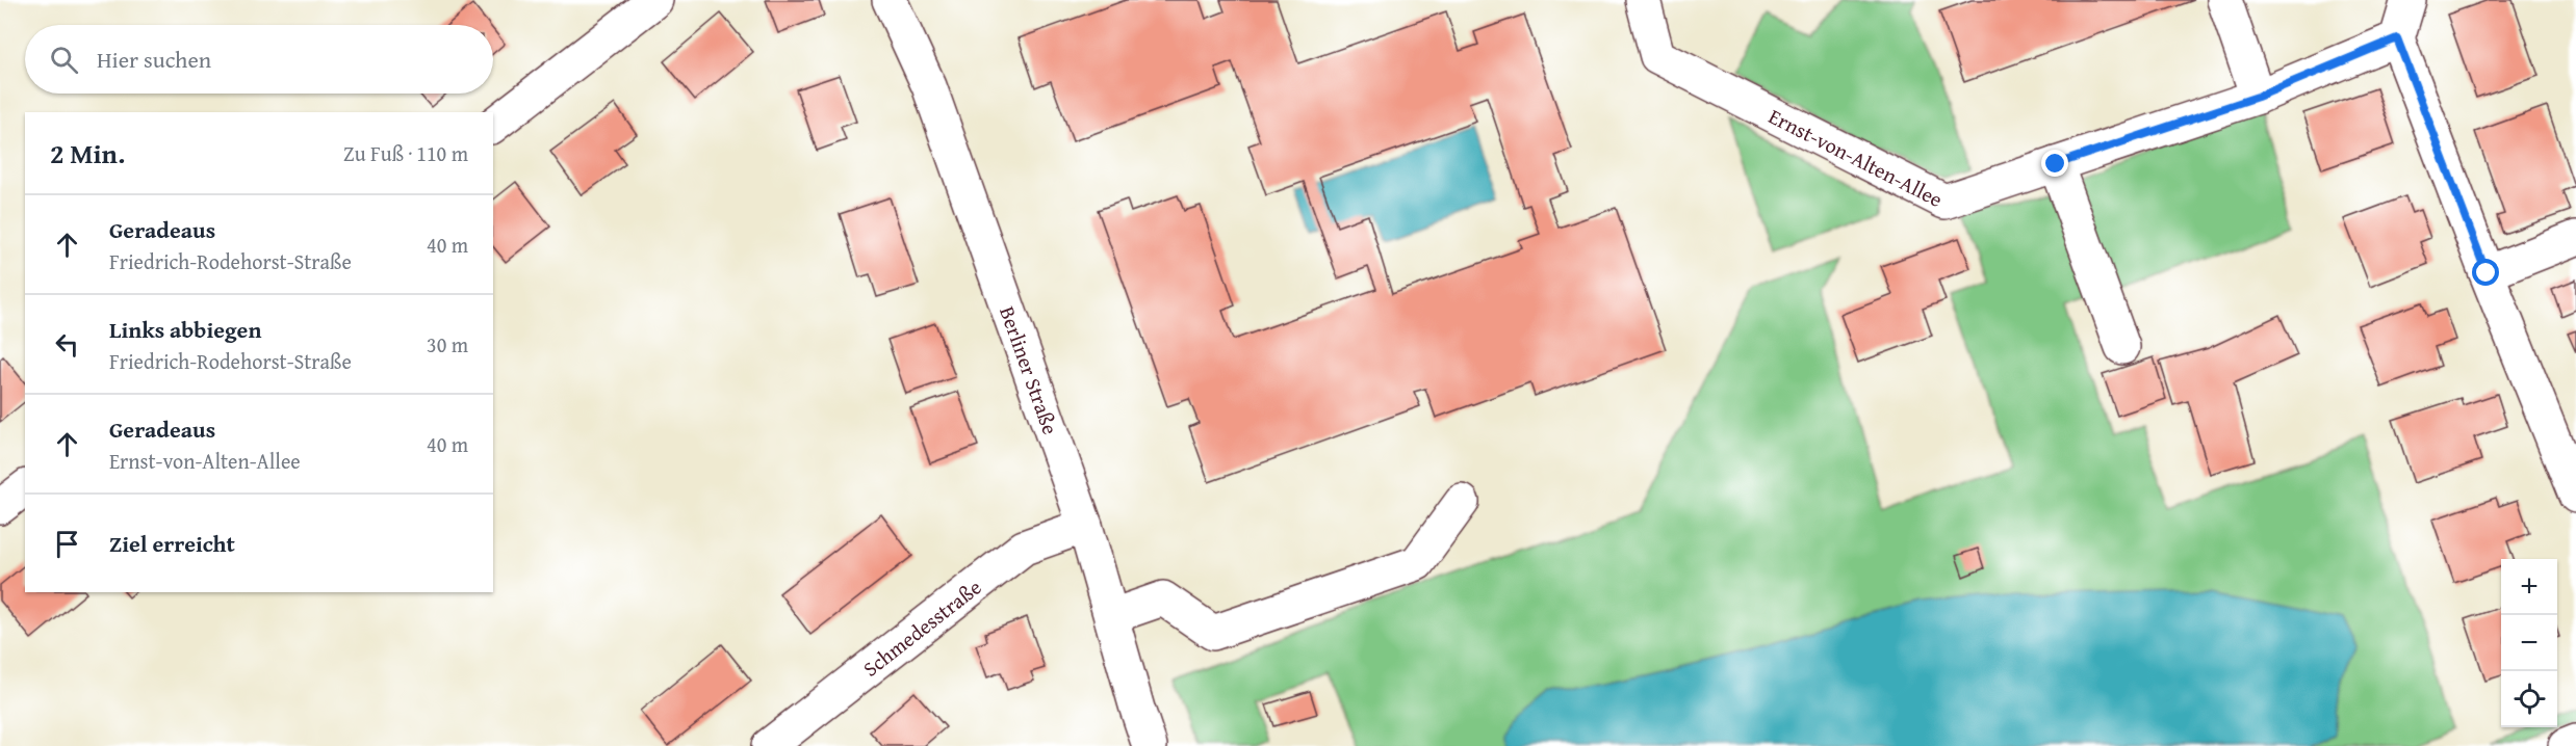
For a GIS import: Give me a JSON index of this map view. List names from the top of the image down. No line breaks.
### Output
{"streets":{"street":["Ernst-von-Alten-Allee","Berliner Straße","Schmedesstraße"]},"crossings":[["Berliner Straße","Schmedesstraße"]],"page":{"search":"Hier suchen","heading":["2 Min.","Zu Fuß · 110 m"],"list":[["Geradeaus","Friedrich-Rodehorst-Straße","40 m"],["Links abbiegen","Friedrich-Rodehorst-Straße","30 m"],["Geradeaus","Ernst-von-Alten-Allee","40 m"],"Ziel erreicht"],"map_buttons":["+","−"]}}
